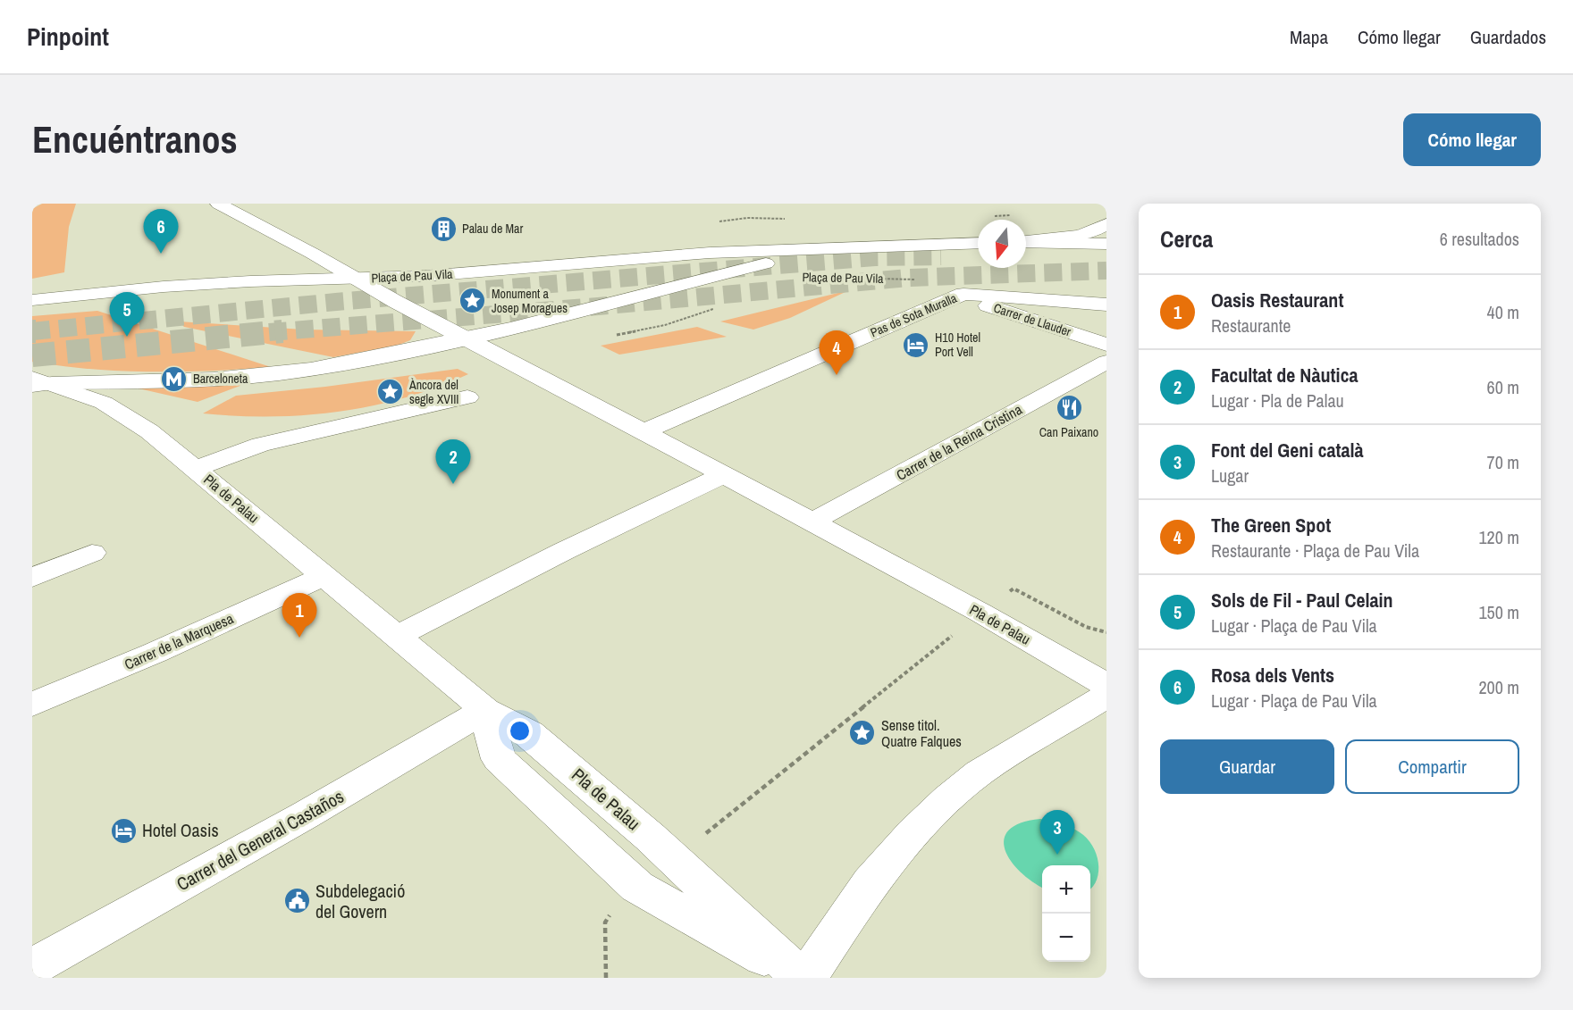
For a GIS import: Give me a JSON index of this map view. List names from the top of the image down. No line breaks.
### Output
{"streets":{"street":["Plaça de Pau Vila","Pas de Sota Muralla","Carrer de Llauder","Carrer de la Reina Cristina","Pla de Palau","Carrer de la Marquesa","Carrer del General Castaños"]},"crossings":[["Plaça de Pau Vila","Pla de Palau"],["Pas de Sota Muralla","Carrer de Llauder"],["Pas de Sota Muralla","Pla de Palau"],["Carrer de la Reina Cristina","Pla de Palau"],["Pla de Palau","Carrer de la Marquesa"],["Pla de Palau","Carrer del General Castaños"]],"places":{"building":["Palau de Mar"],"place":["Monument a Josep Moragues","Àncora del segle XVIII","Sense titol. Quatre Falques"],"hotel":["H10 Hotel Port Vell","Hotel Oasis"],"metro station":["Barceloneta"],"restaurant":["Can Paixano"],"public building":["Subdelegació del Govern"]},"north":"bottom","page":{"header":"Pinpoint","nav":["Mapa","Cómo llegar","Guardados"],"buttons":["Cómo llegar",["Guardar","Compartir"]],"title":"Encuéntranos","heading":["Cerca","6 resultados"],"pins":["6","5","4","2","1","3"],"list":[{"mark":"1","name":"Oasis Restaurant","note":"Restaurante","value":"40 m"},{"mark":"2","name":"Facultat de Nàutica","note":"Lugar · Pla de Palau","value":"60 m"},{"mark":"3","name":"Font del Geni català","note":"Lugar","value":"70 m"},{"mark":"4","name":"The Green Spot","note":"Restaurante · Plaça de Pau Vila","value":"120 m"},{"mark":"5","name":"Sols de Fil - Paul Celain","note":"Lugar · Plaça de Pau Vila","value":"150 m"},{"mark":"6","name":"Rosa dels Vents","note":"Lugar · Plaça de Pau Vila","value":"200 m"}],"map_buttons":["+","−"]}}
